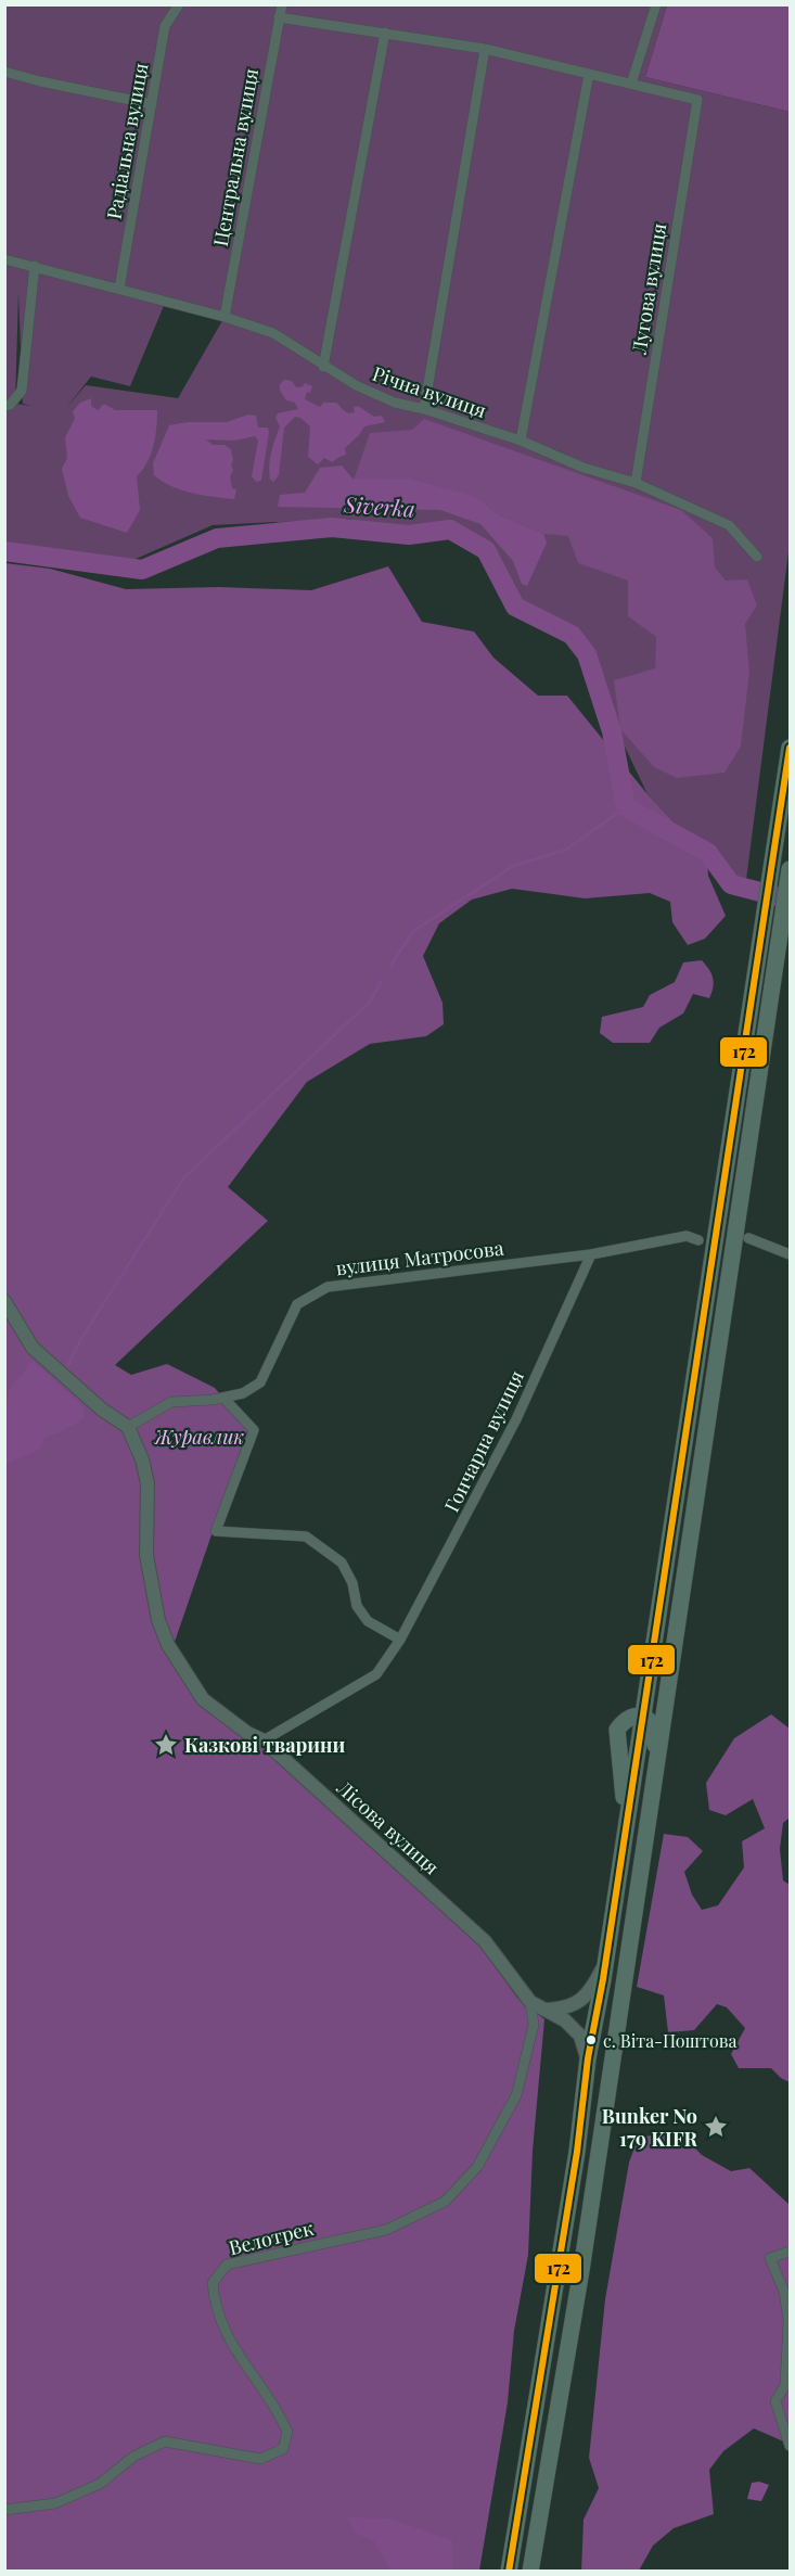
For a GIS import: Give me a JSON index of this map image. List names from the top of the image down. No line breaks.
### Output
{"streets":{"street":["Радіальна вулиця","Центральна вулиця","Лугова вулиця","Річна вулиця","вулиця Матросова","Гончарна вулиця","Лісова вулиця","Велотрек"]},"crossings":[["Радіальна вулиця","Річна вулиця"],["Центральна вулиця","Річна вулиця"],["Лугова вулиця","Річна вулиця"],["вулиця Матросова","Гончарна вулиця"],["вулиця Матросова","Лісова вулиця"],["Гончарна вулиця","Лісова вулиця"],["Лісова вулиця","Велотрек"]],"water":["Siverka"],"parks":["Журавлик"],"places":{"place":["Казкові тварини","Bunker No 179 KIFR"],"other":["с. Віта-Поштова"]},"lines":["transit line 172"]}
